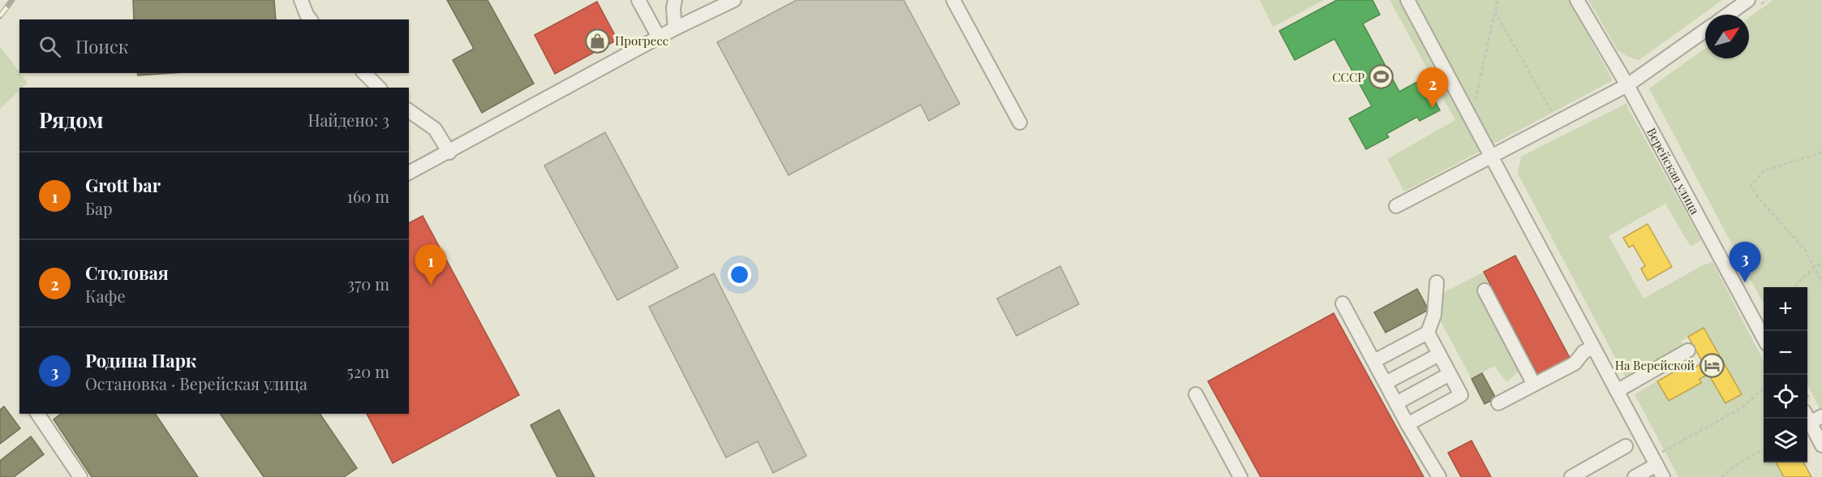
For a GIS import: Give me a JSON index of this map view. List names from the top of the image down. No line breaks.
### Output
{"streets":{"street":["Верейская улица"]},"places":{"shop":["Прогресс"],"sports":["СССР"],"hotel":["На Верейской"]},"north":"top right","page":{"search":"Поиск","pins":["2","3","1"],"heading":["Рядом","Найдено: 3"],"list":[{"mark":"1","name":"Grott bar","note":"Бар","value":"160 m"},{"mark":"2","name":"Столовая","note":"Кафе","value":"370 m"},{"mark":"3","name":"Родина Парк","note":"Остановка · Верейская улица","value":"520 m"}],"map_buttons":["+","−"]}}
